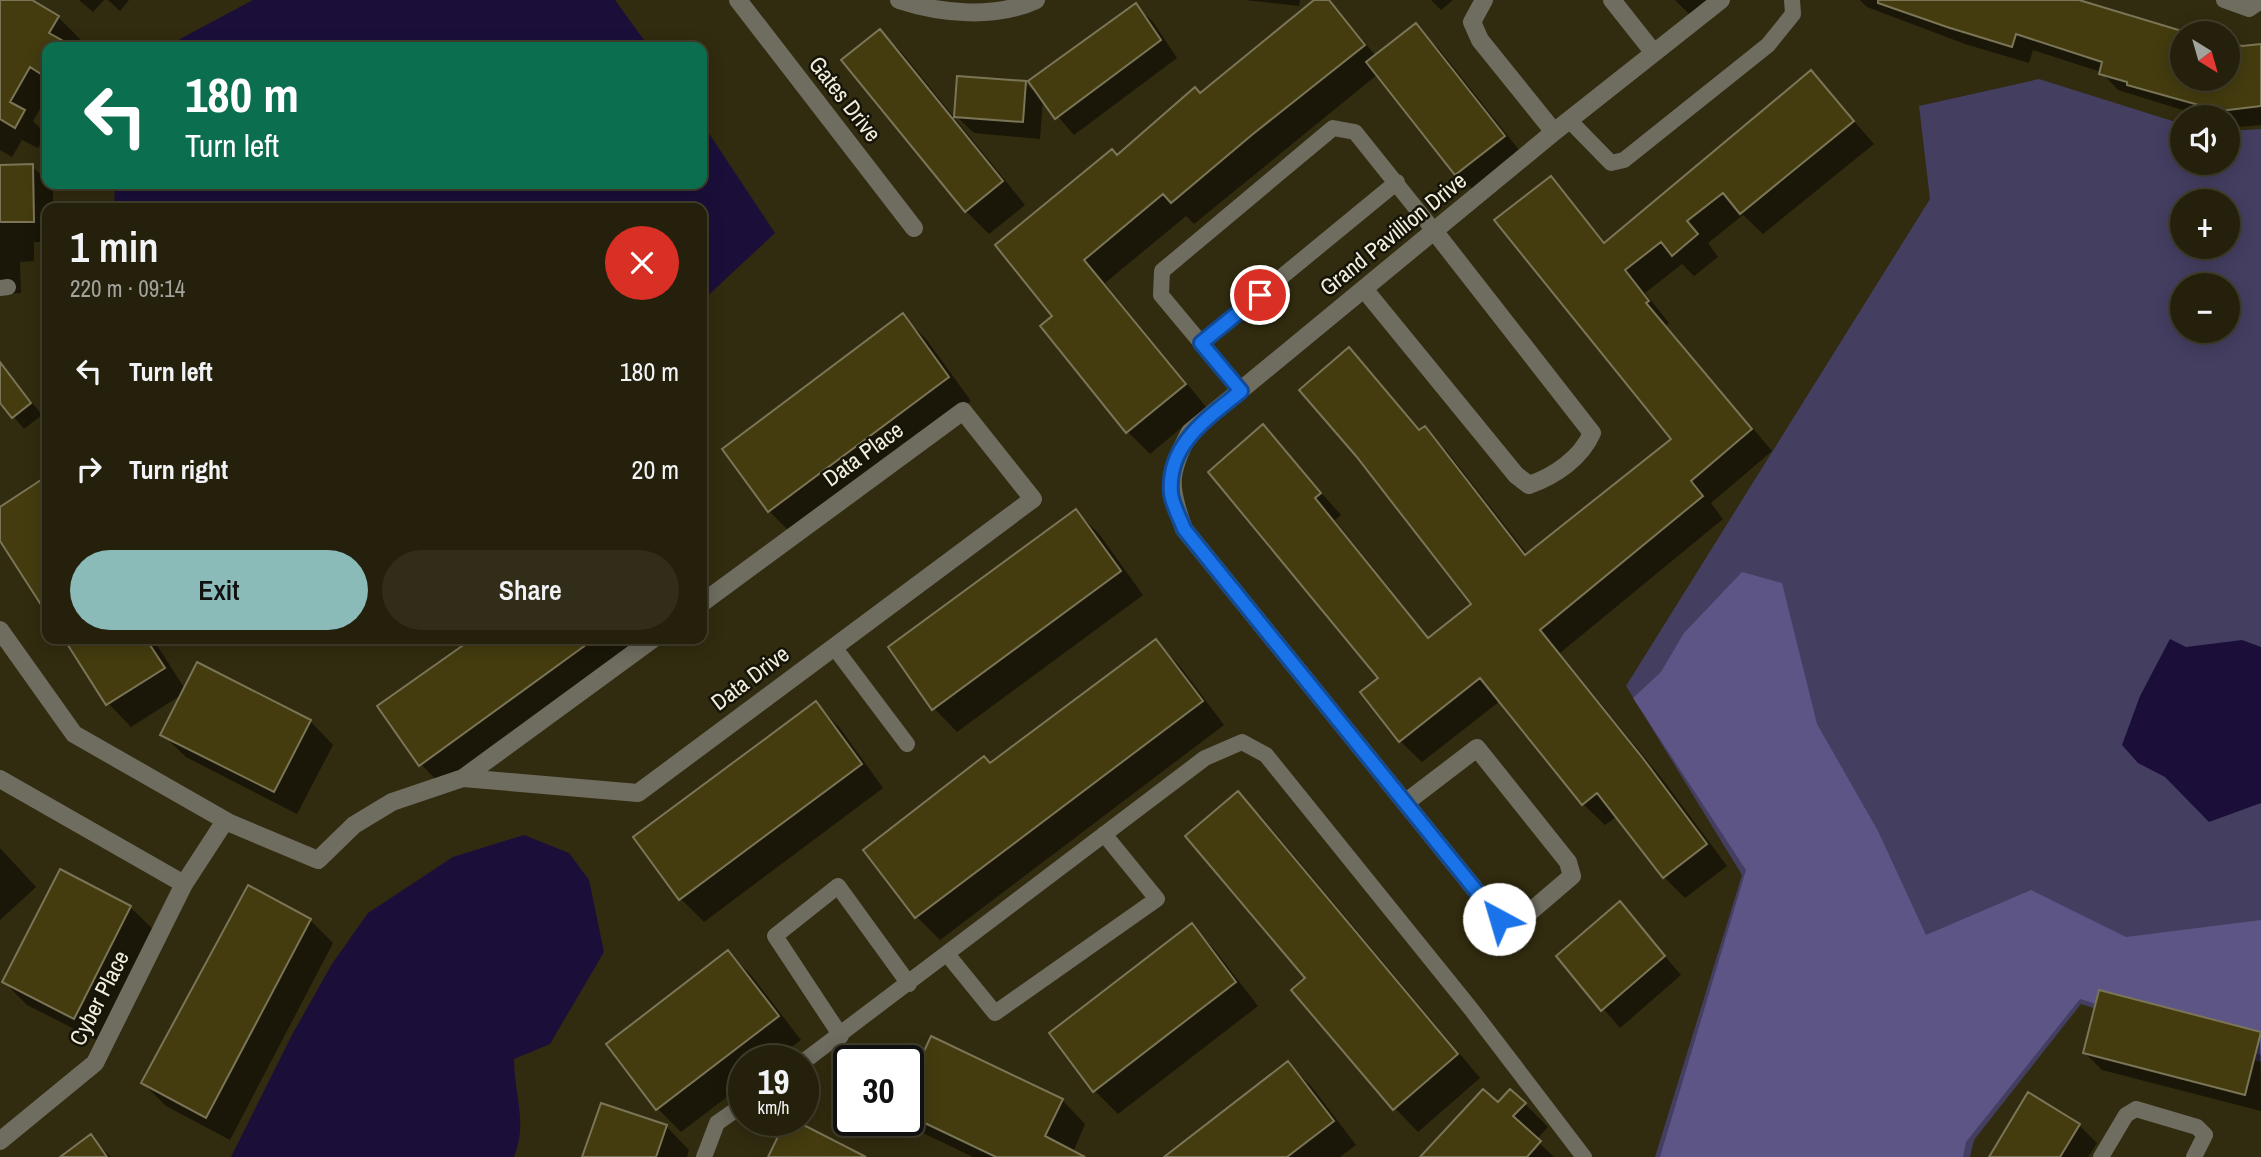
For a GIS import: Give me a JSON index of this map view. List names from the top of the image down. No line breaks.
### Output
{"streets":{"street":["Gates Drive","Grand Pavillion Drive","Data Place","Data Drive","Cyber Place"]},"crossings":[["Data Place","Data Drive"]],"north":"bottom right","page":{"map_buttons":["+","−"],"turn":["180 m","Turn left"],"heading":["1 min","220 m · 09:14"],"list":[{"name":"Turn left","value":"180 m"},{"name":"Turn right","value":"20 m"}],"buttons":["Exit","Share"],"speed":"19 km/h","limit":"30"}}
